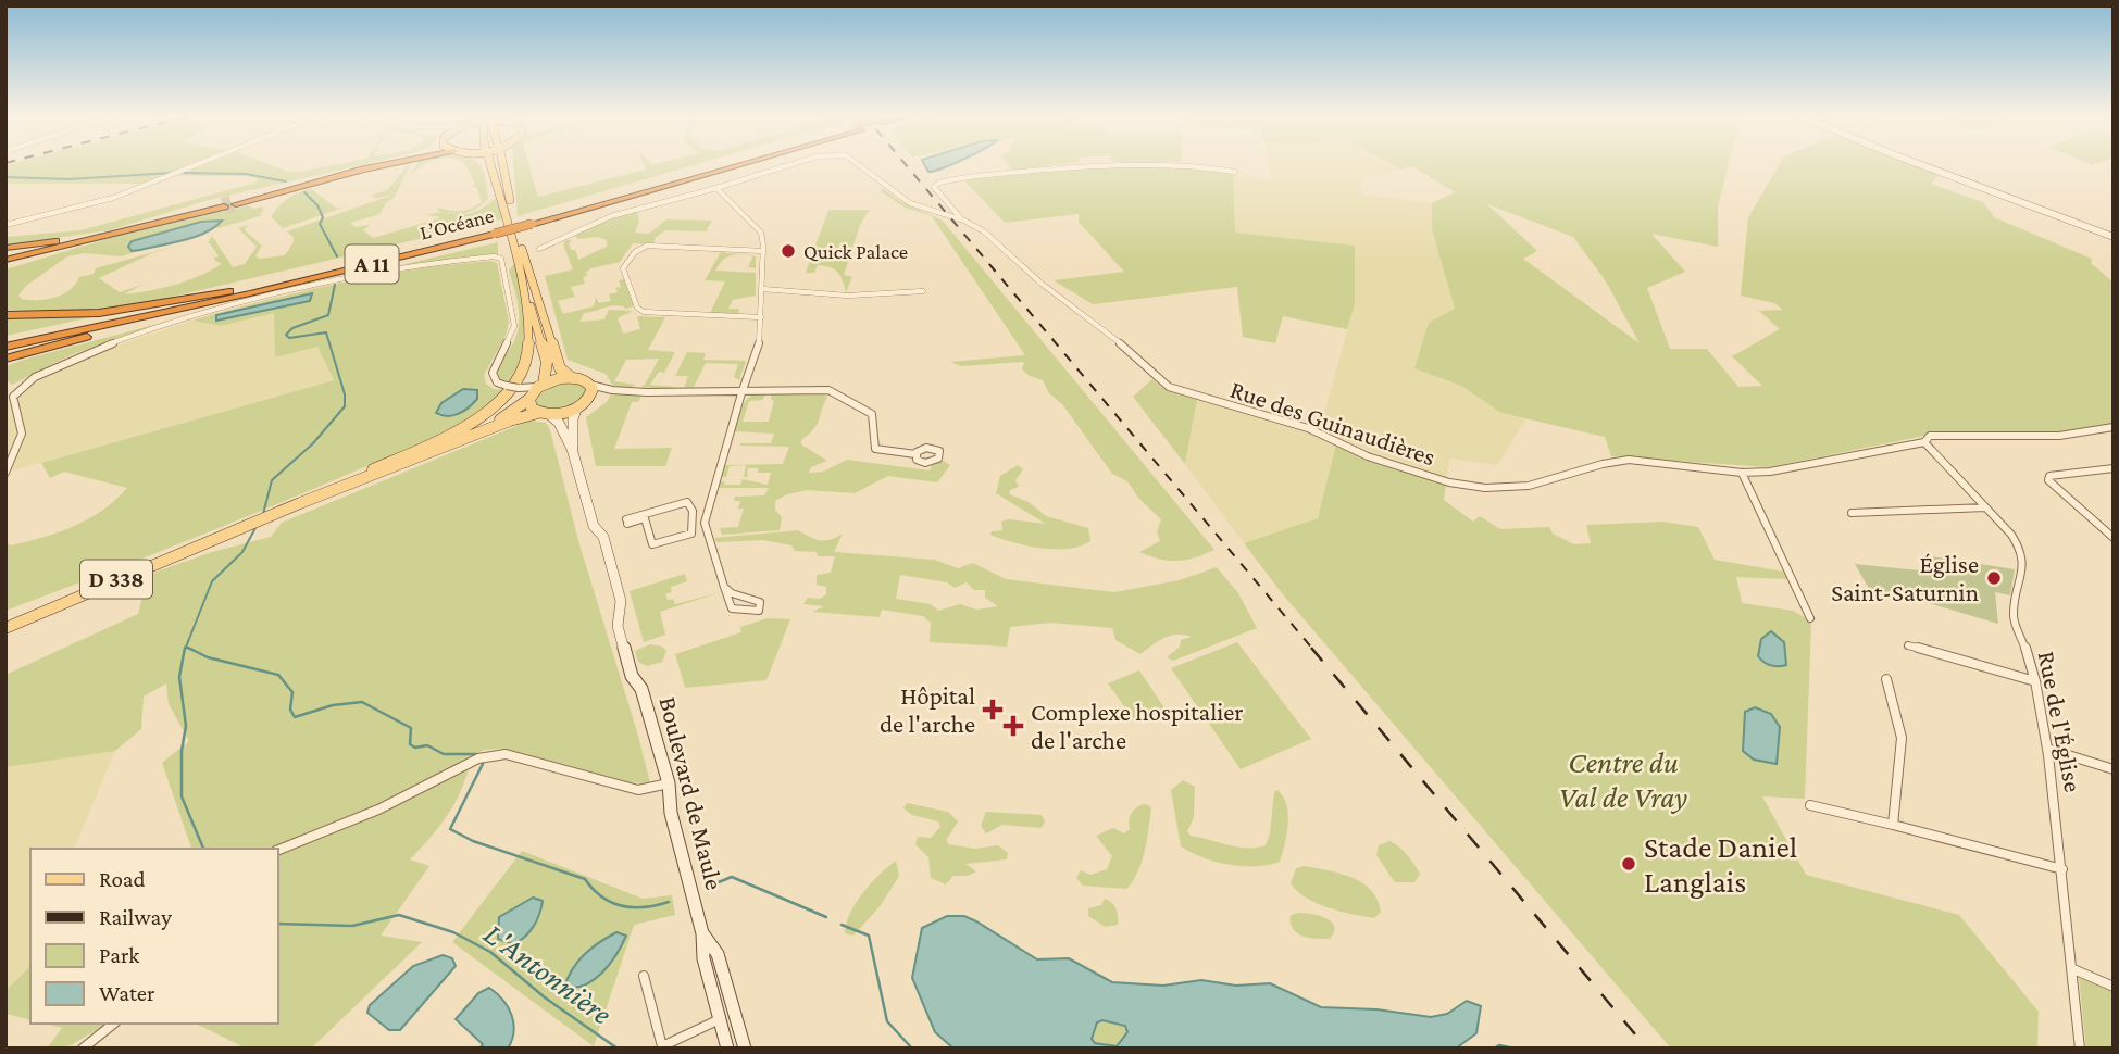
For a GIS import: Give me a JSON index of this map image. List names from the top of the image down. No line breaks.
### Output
{"streets":{"highway":["L’Océane","A 11"],"main road":["D 338","Boulevard de Maule"],"street":["Rue des Guinaudières","Rue de l'Église"]},"crossings":[["Rue des Guinaudières","Rue de l'Église"],["D 338","Boulevard de Maule"]],"water":["L'Antonnière"],"parks":["Centre du Val de Vray"],"places":{"other":["Quick Palace","Église Saint-Saturnin","Stade Daniel Langlais"],"health":["Hôpital de l'arche","Complexe hospitalier de l'arche"]},"legend":["Road","Railway","Park","Water"]}
